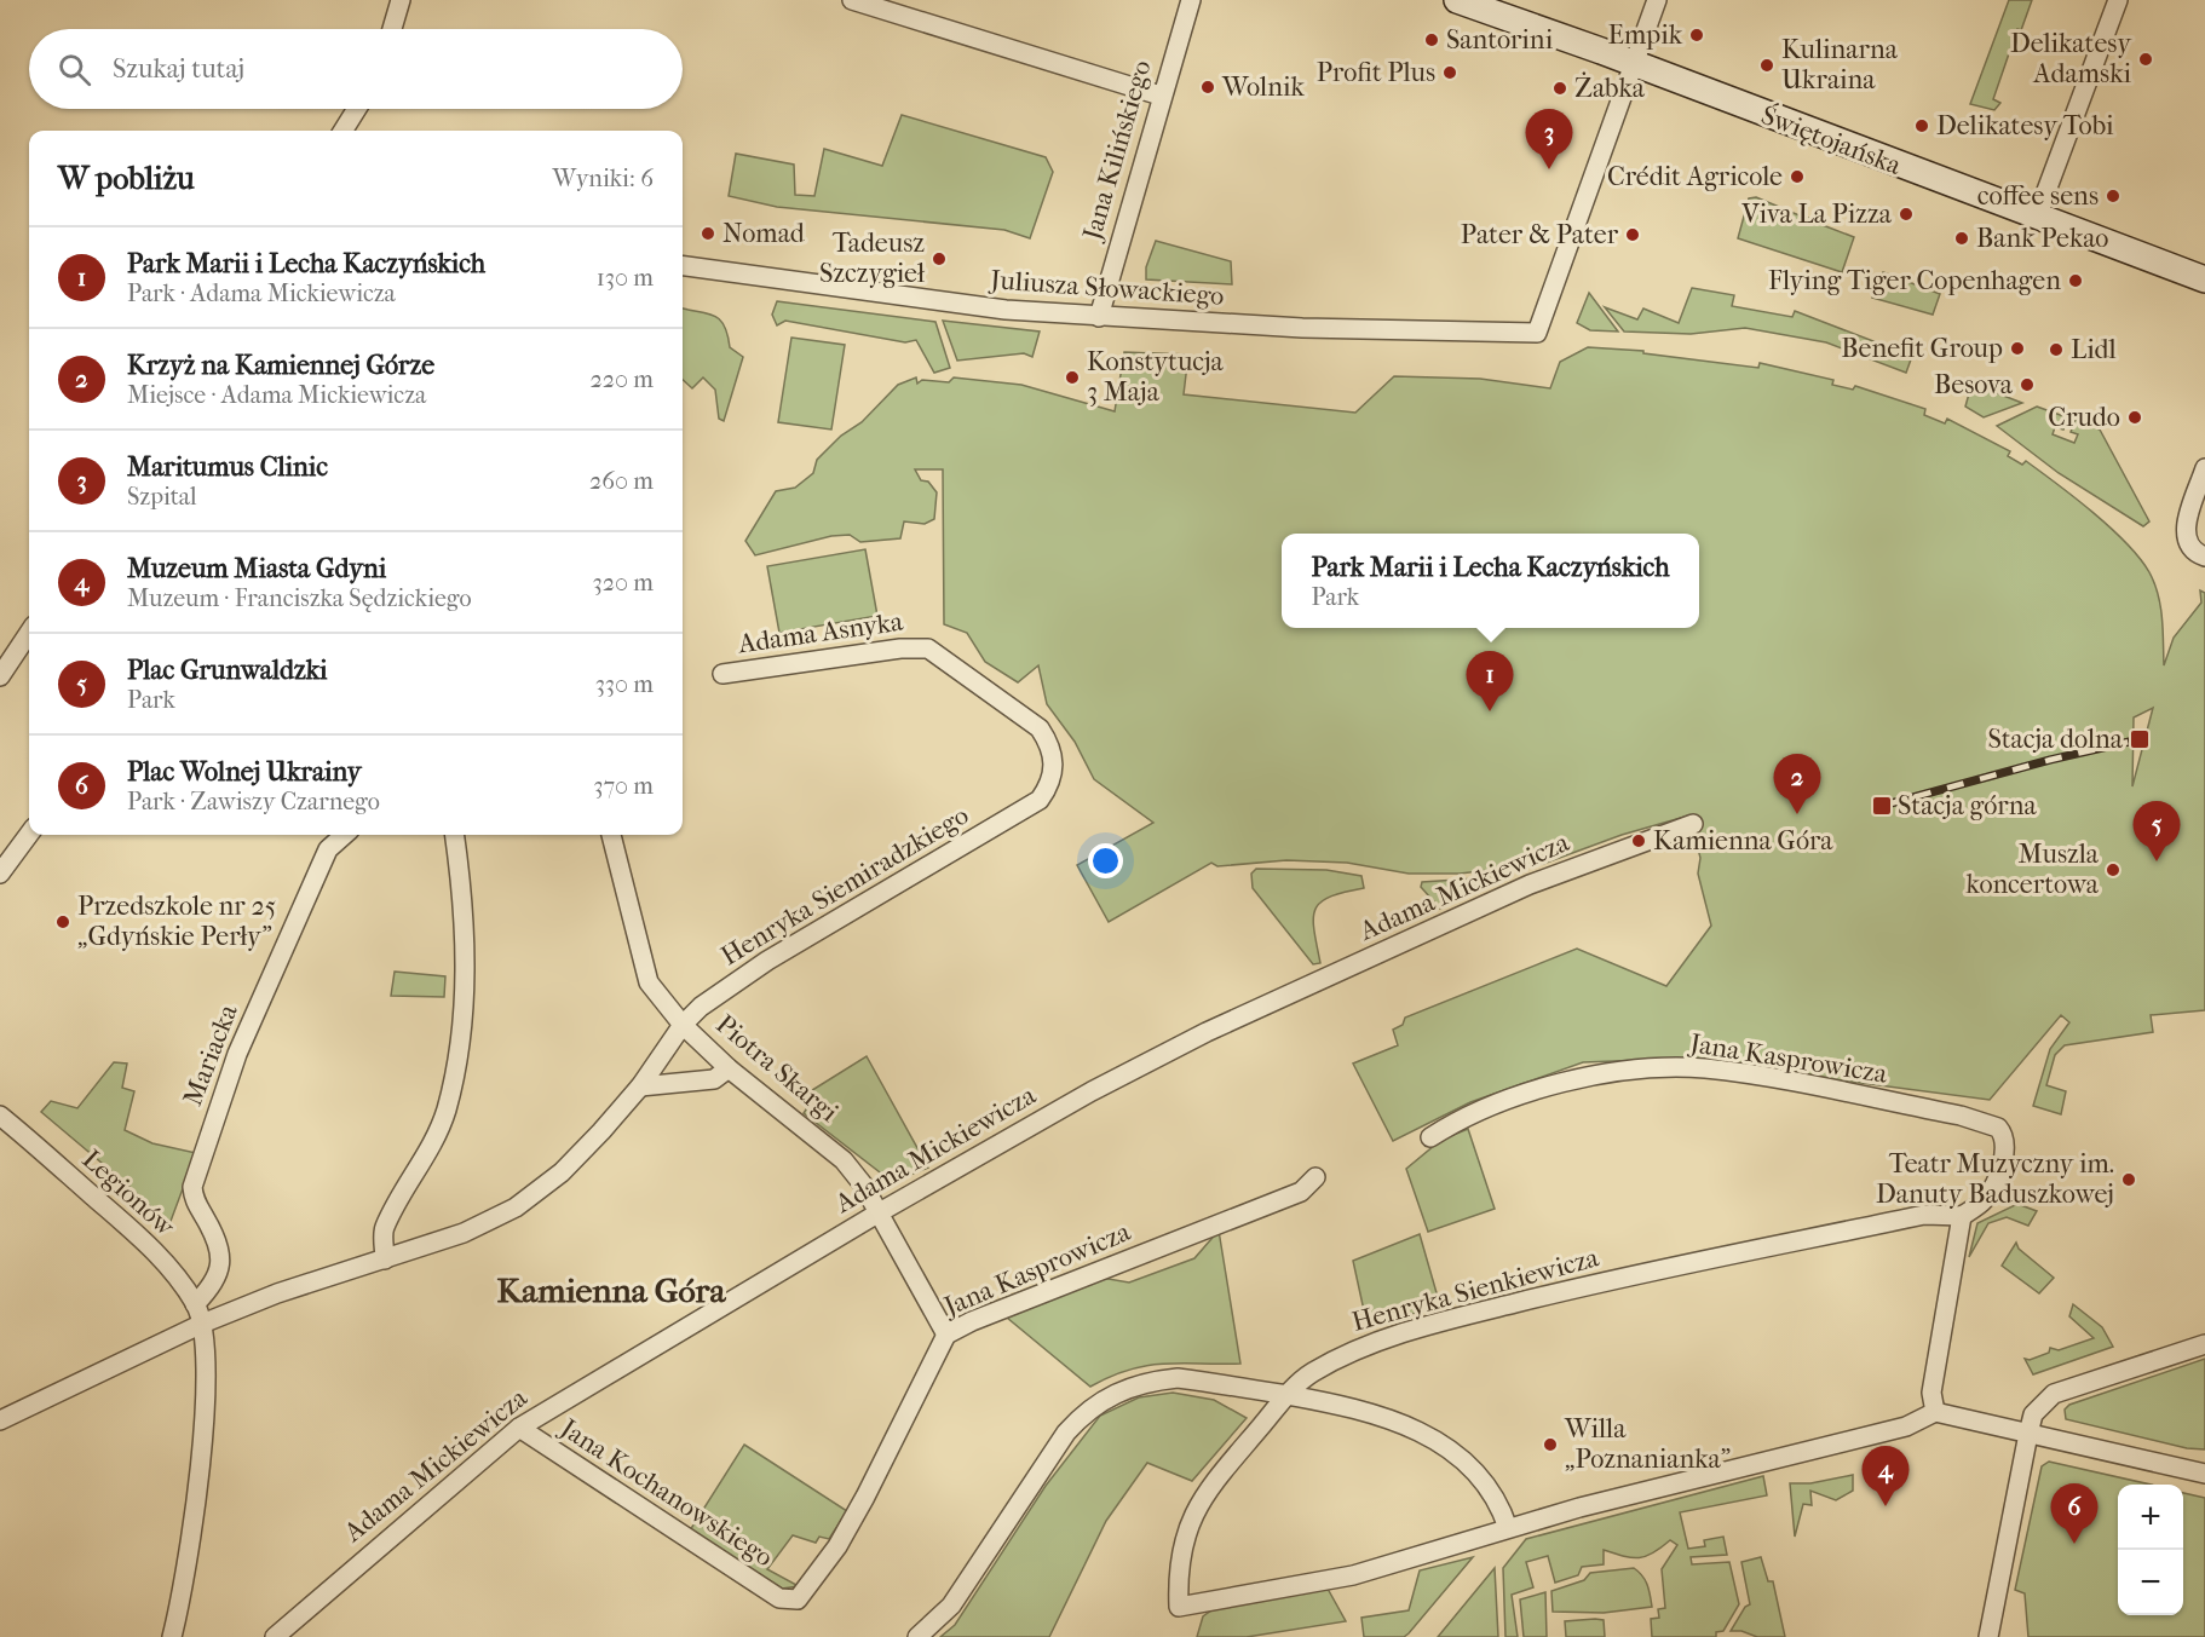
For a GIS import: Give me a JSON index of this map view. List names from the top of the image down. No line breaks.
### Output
{"streets":{"street":["Świętojańska","Jana Kilińskiego","Juliusza Słowackiego","Adama Asnyka","Henryka Siemiradzkiego","Adama Mickiewicza","Mariacka","Jana Kasprowicza","Piotra Skargi","Legionów","Henryka Sienkiewicza","Jana Kochanowskiego"]},"crossings":[["Świętojańska","Juliusza Słowackiego"],["Jana Kilińskiego","Juliusza Słowackiego"],["Adama Asnyka","Henryka Siemiradzkiego"],["Henryka Siemiradzkiego","Piotra Skargi"],["Henryka Siemiradzkiego","Legionów"],["Adama Mickiewicza","Piotra Skargi"],["Adama Mickiewicza","Jana Kochanowskiego"],["Mariacka","Legionów"],["Jana Kasprowicza","Piotra Skargi"],["Jana Kasprowicza","Henryka Sienkiewicza"],["Jana Kasprowicza","Jana Kochanowskiego"]],"districts":["Kamienna Góra"],"places":{"other":["Empik","Santorini","Delikatesy Adamski","Kulinarna Ukraina","Profit Plus","Wolnik","Żabka","Delikatesy Tobi","Crédit Agricole","coffee sens","Viva La Pizza","Nomad","Pater & Pater","Bank Pekao","Tadeusz Szczygieł","Flying Tiger Copenhagen","Benefit Group","Lidl","Konstytucja 3 Maja","Besova","Crudo","Kamienna Góra","Muszla koncertowa","Przedszkole nr 25 „Gdyńskie Perły”","Teatr Muzyczny im. Danuty Baduszkowej","Willa „Poznanianka”"],"transit":["Stacja dolna","Stacja górna"]},"page":{"search":"Szukaj tutaj","pins":["3","1","2","5","4","6"],"heading":["W pobliżu","Wyniki: 6"],"list":[{"mark":"1","name":"Park Marii i Lecha Kaczyńskich","note":"Park · Adama Mickiewicza","value":"130 m"},{"mark":"2","name":"Krzyż na Kamiennej Górze","note":"Miejsce · Adama Mickiewicza","value":"220 m"},{"mark":"3","name":"Maritumus Clinic","note":"Szpital","value":"260 m"},{"mark":"4","name":"Muzeum Miasta Gdyni","note":"Muzeum · Franciszka Sędzickiego","value":"320 m"},{"mark":"5","name":"Plac Grunwaldzki","note":"Park","value":"330 m"},{"mark":"6","name":"Plac Wolnej Ukrainy","note":"Park · Zawiszy Czarnego","value":"370 m"}],"popup":["Park Marii i Lecha Kaczyńskich","Park"],"map_buttons":["+","−"]}}
